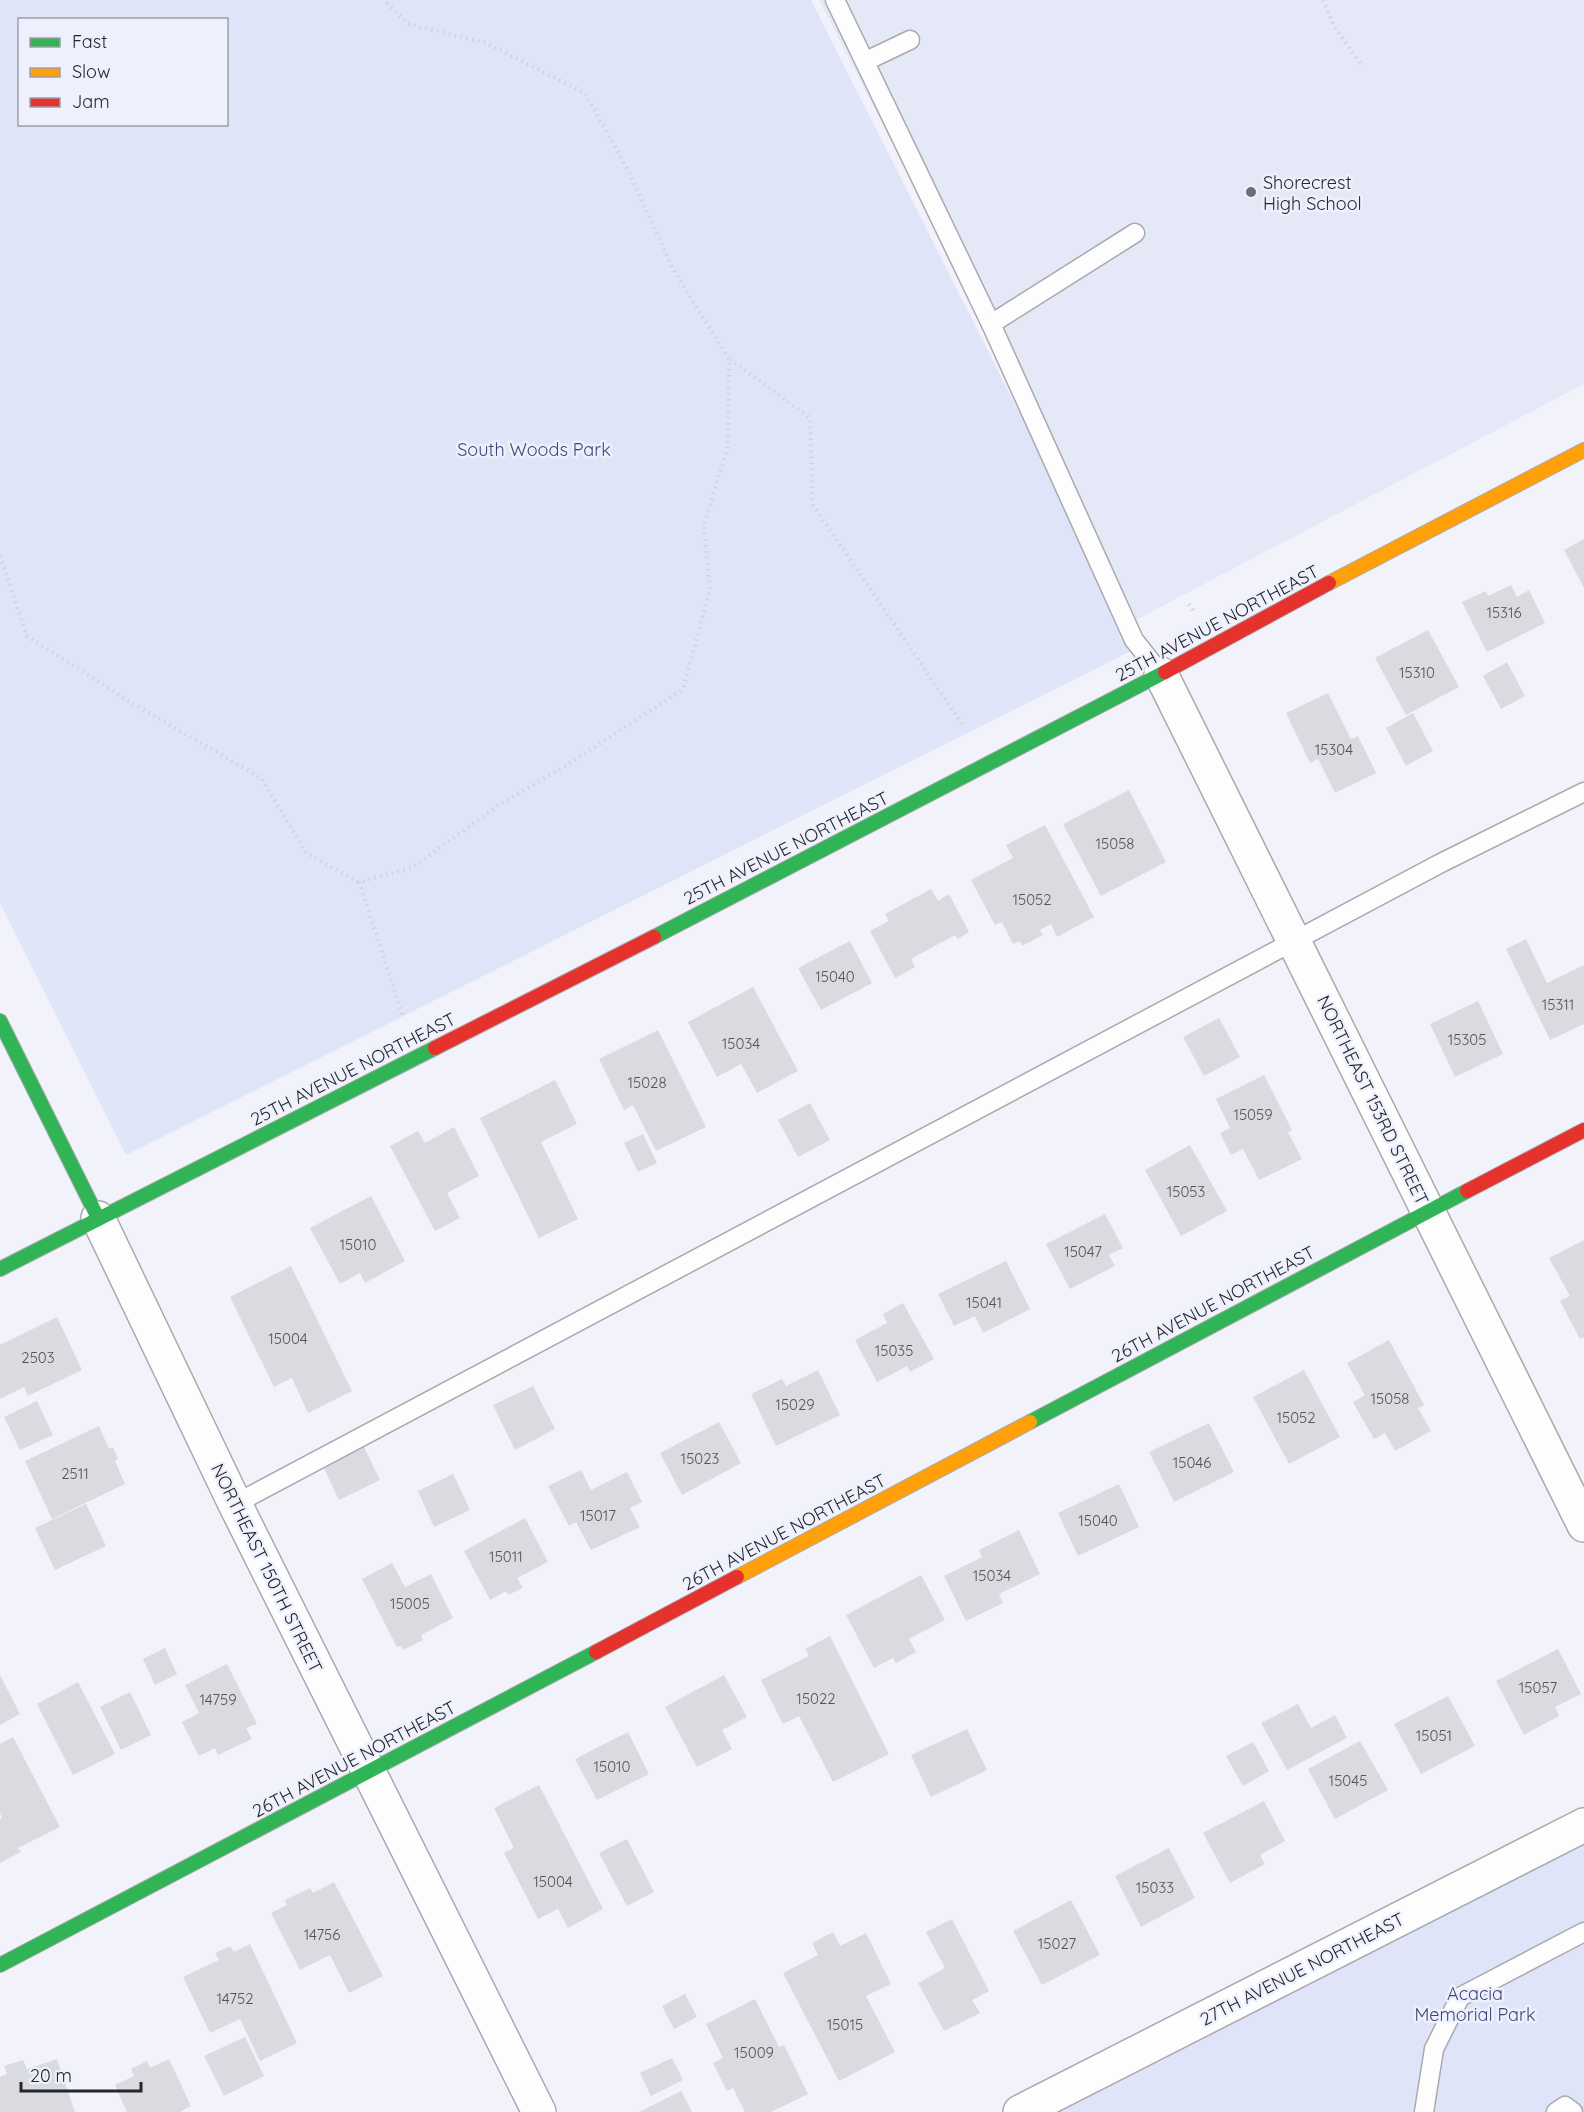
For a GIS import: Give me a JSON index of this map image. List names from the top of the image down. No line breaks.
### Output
{"streets":{"street":["25TH AVENUE NORTHEAST","NORTHEAST 153RD STREET","26TH AVENUE NORTHEAST","NORTHEAST 150TH STREET","27TH AVENUE NORTHEAST"]},"crossings":[["25TH AVENUE NORTHEAST","NORTHEAST 153RD STREET"],["25TH AVENUE NORTHEAST","NORTHEAST 150TH STREET"],["NORTHEAST 153RD STREET","26TH AVENUE NORTHEAST"],["26TH AVENUE NORTHEAST","NORTHEAST 150TH STREET"]],"parks":["South Woods Park","Acacia Memorial Park"],"places":["Shorecrest High School"],"house_numbers":["15316","15310","15304","15058","15052","15040","15311","15305","15034","15028","15059","15053","15010","15047","15041","15004","15035","2503","15058","15029","15052","15023","15046","2511","15017","15040","15011","15034","15005","15057","15022","14759","15051","15010","15045","15004","15033","14756","15027","14752","15015","15009"],"legend":["Fast","Slow","Jam"],"scale_bar":"20 m"}
